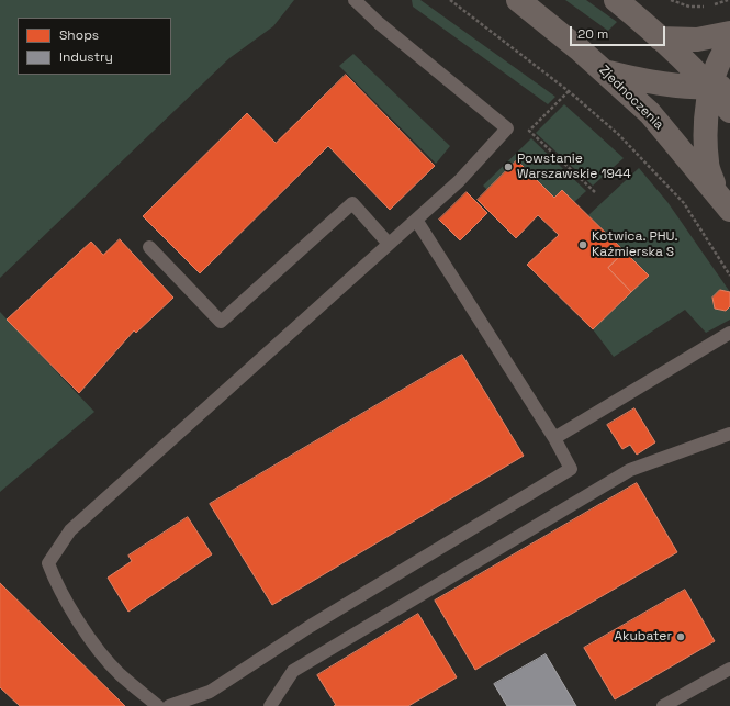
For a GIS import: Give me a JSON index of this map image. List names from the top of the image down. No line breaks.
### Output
{"streets":{"main road":["Zjednoczenia"]},"places":["Powstanie Warszawskie 1944","Kotwica. PHU. Kaźmierska S","Akubater"],"legend":["Shops","Industry"],"scale_bar":"20 m"}
